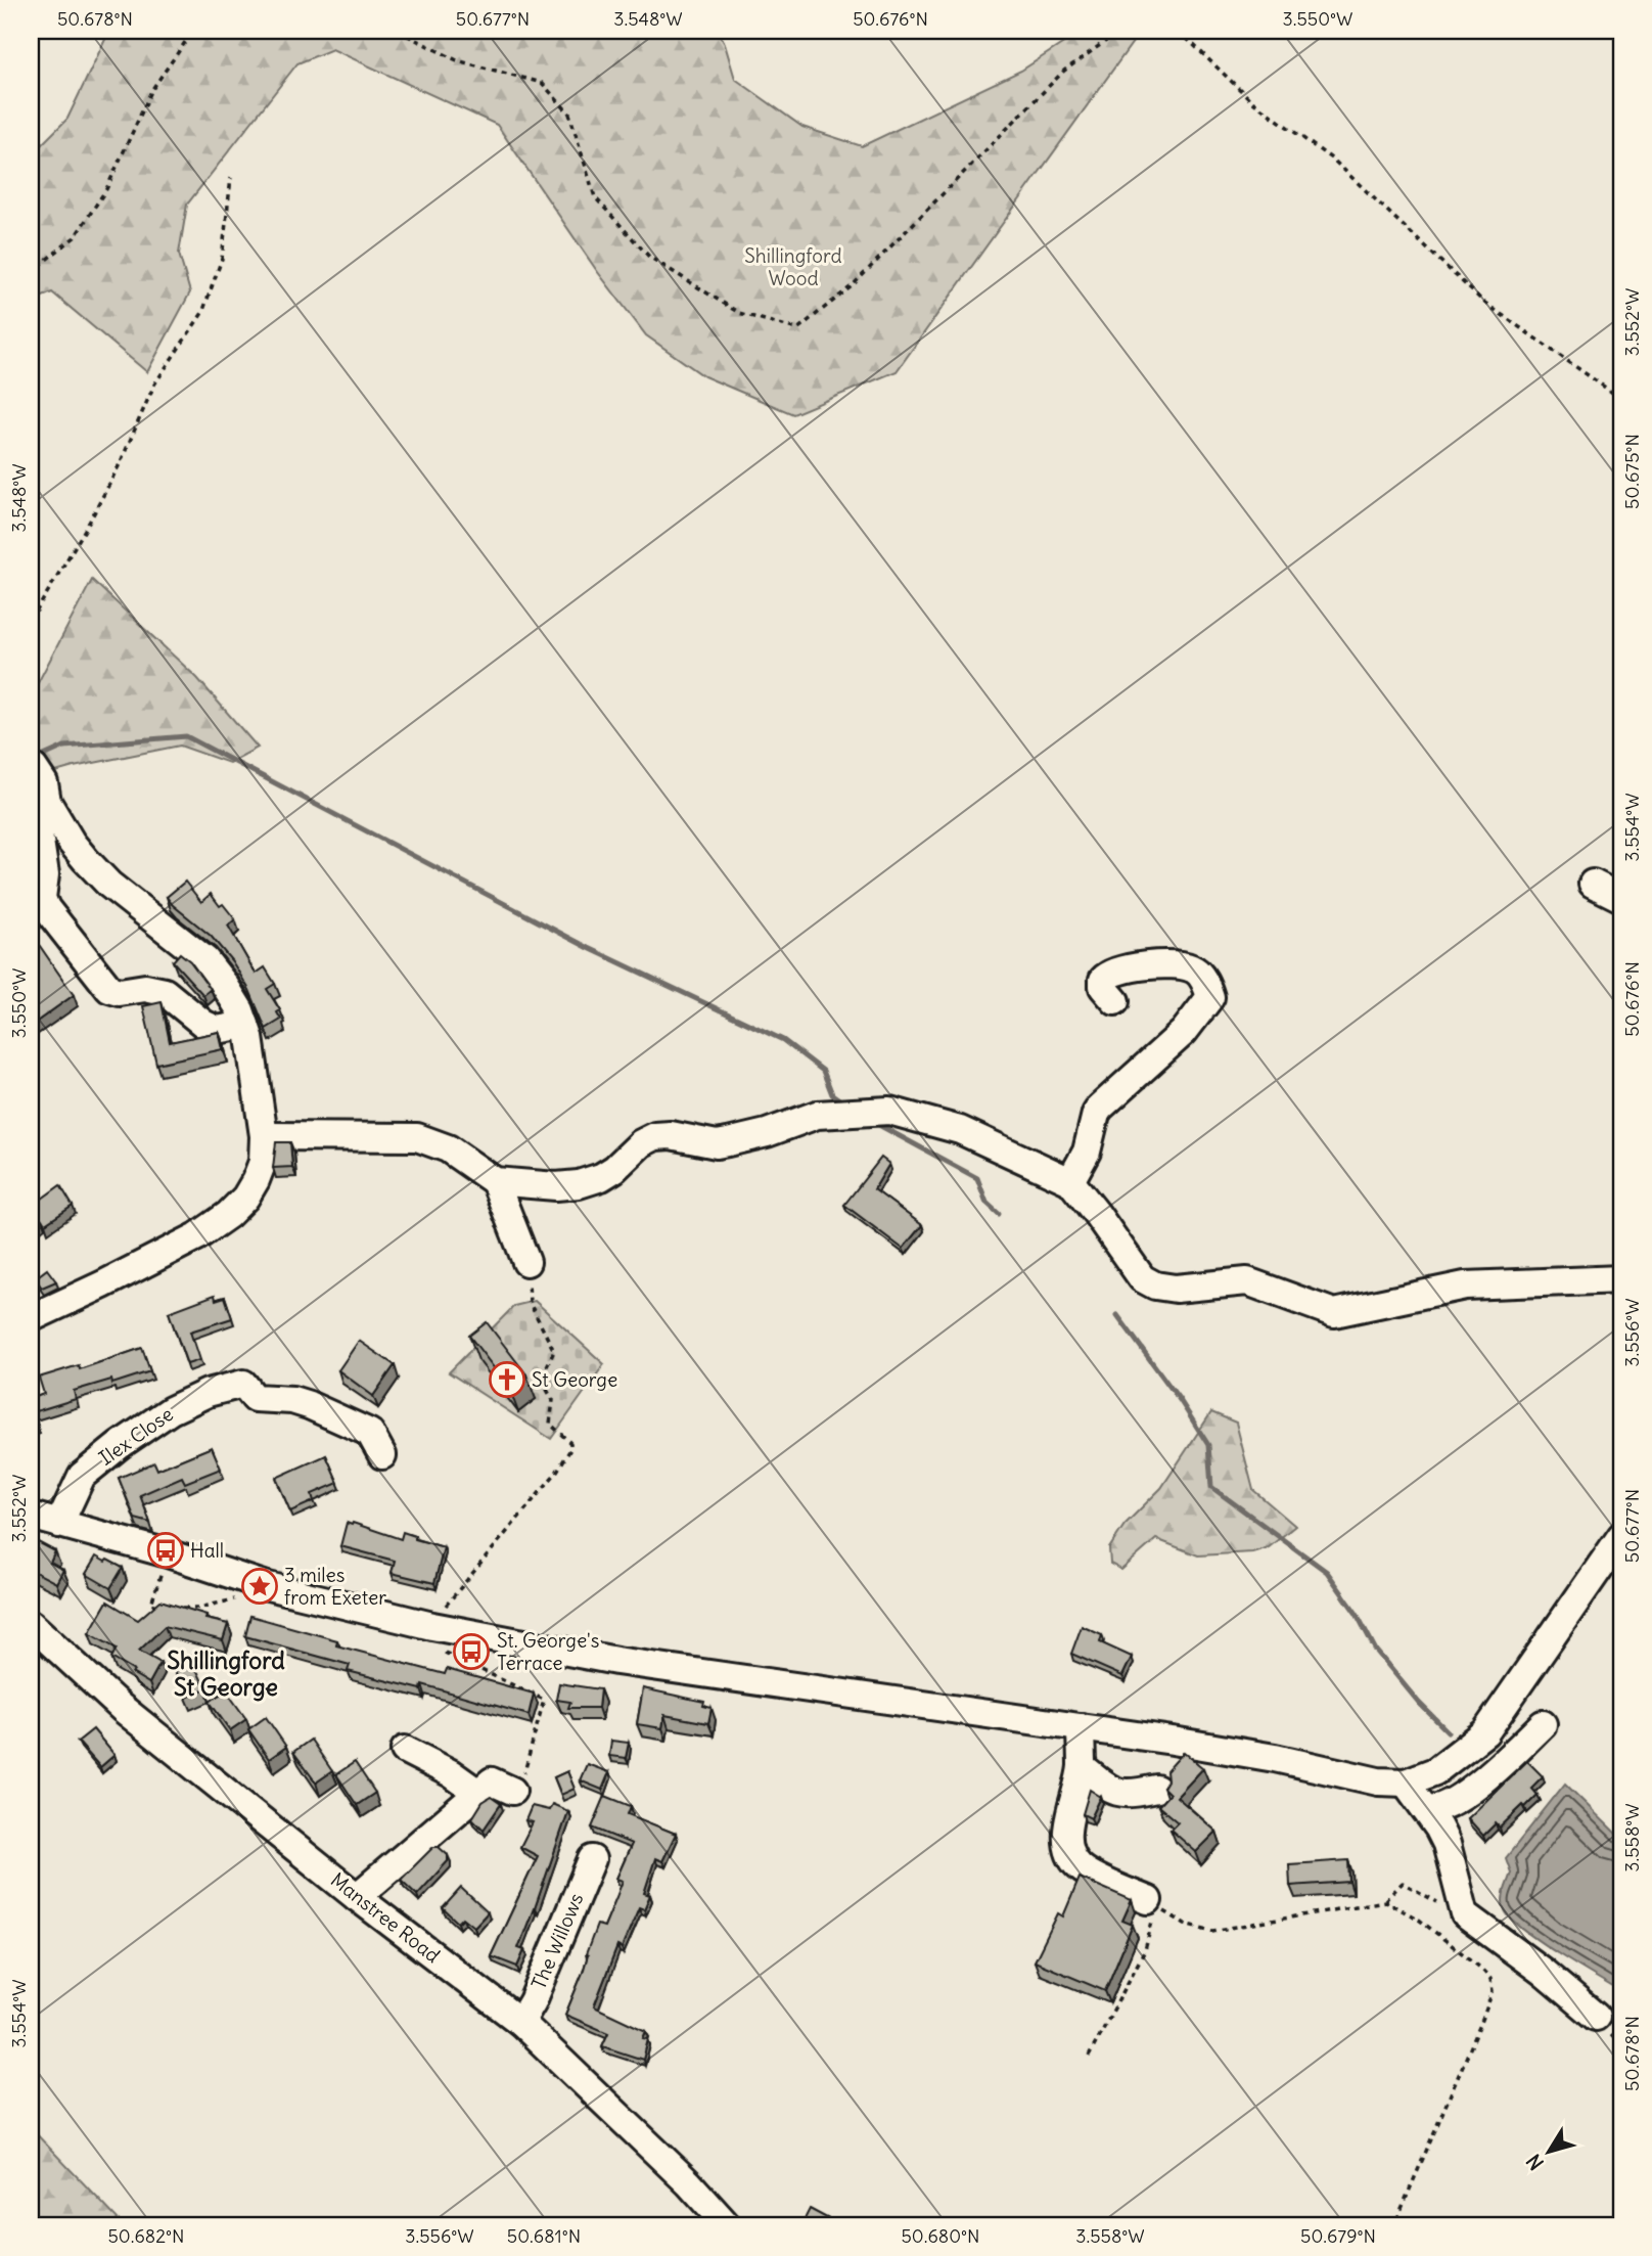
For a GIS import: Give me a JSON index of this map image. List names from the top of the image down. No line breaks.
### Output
{"streets":{"street":["Ilex Close","Manstree Road","The Willows"]},"crossings":[["Manstree Road","The Willows"]],"districts":["Shillingford St George"],"parks":["Shillingford Wood"],"places":{"church":["St George"],"bus stop":["Hall","St. George's Terrace"],"place":["3 miles from Exeter"]},"north":"bottom left","coordinates":["50.678°N","50.677°N","3.548°W","50.676°N","3.550°W","3.552°W","50.675°N","3.554°W","3.556°W","3.558°W","50.682°N","50.681°N","50.680°N","50.679°N"]}
